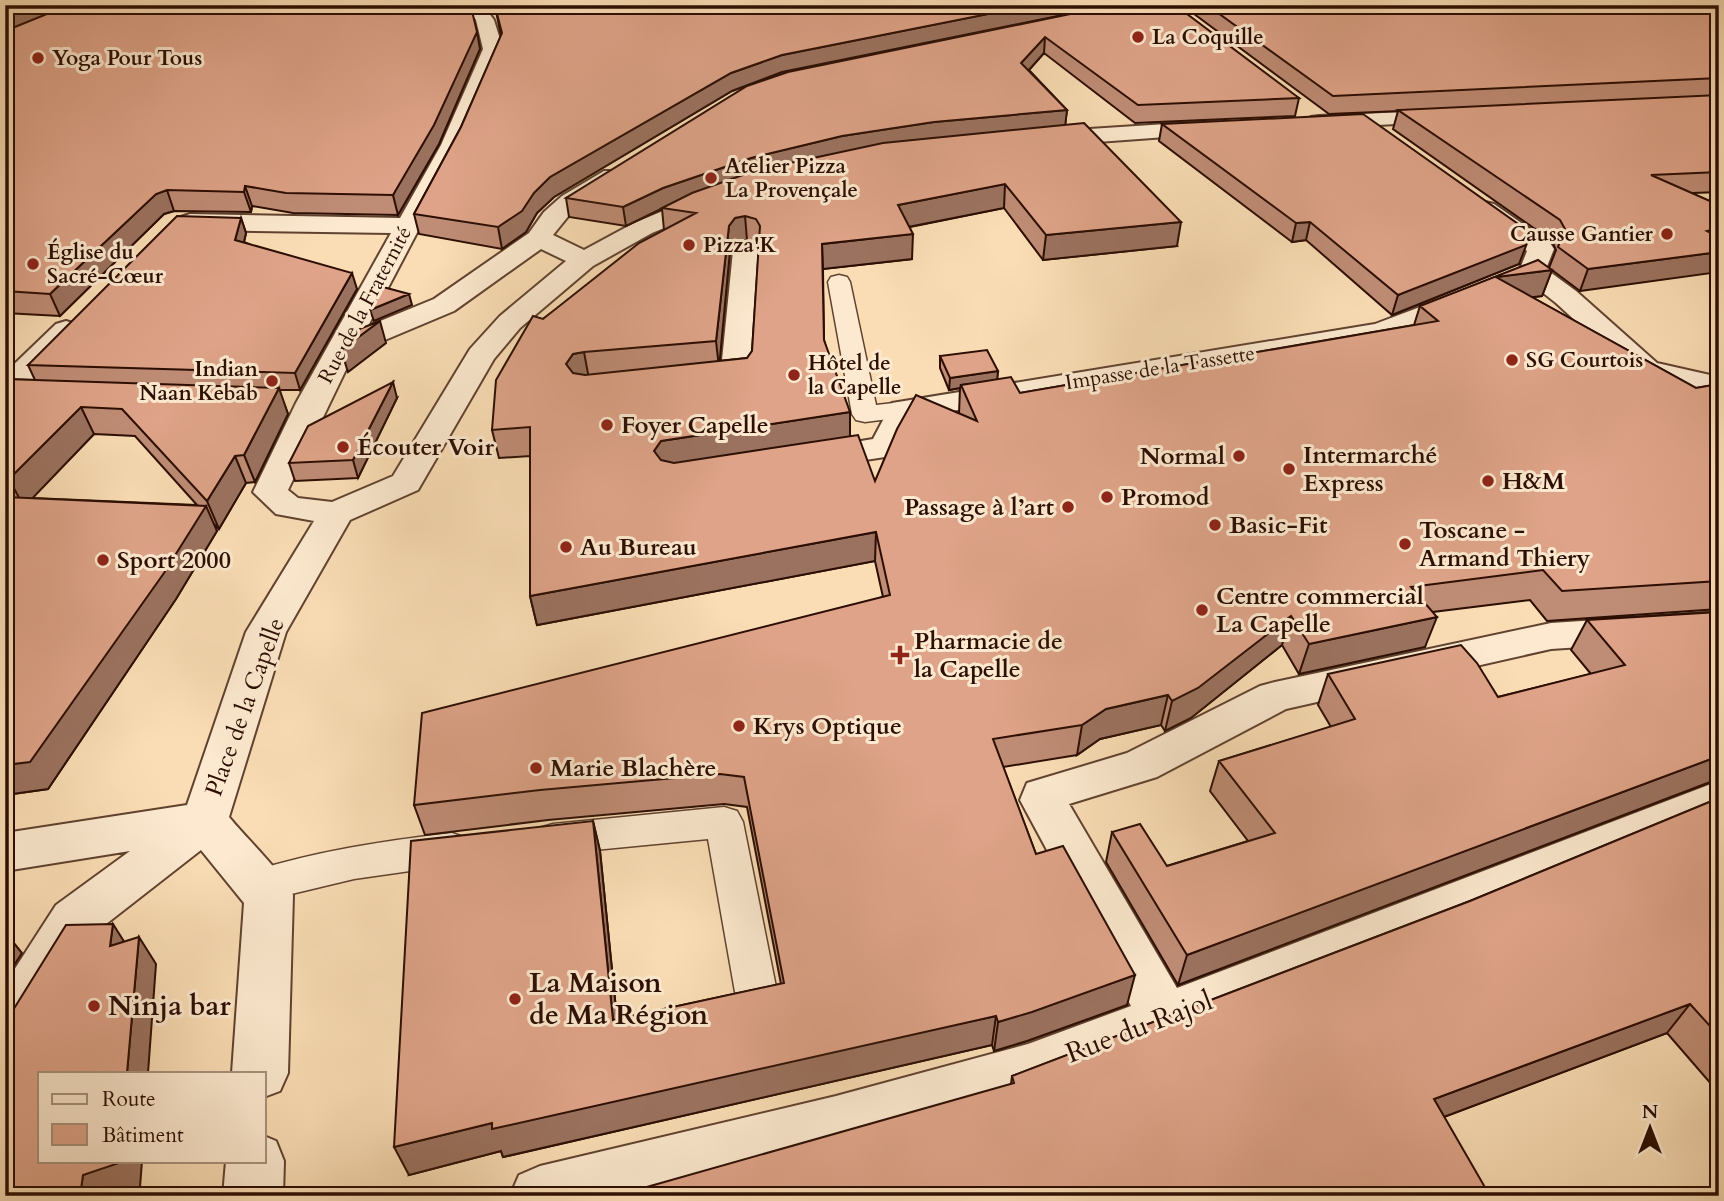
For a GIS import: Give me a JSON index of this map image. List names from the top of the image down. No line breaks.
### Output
{"streets":{"street":["Rue de la Fraternité","Impasse de la Tassette","Place de la Capelle","Rue du Rajol"]},"crossings":[["Rue de la Fraternité","Place de la Capelle"]],"places":{"other":["La Coquille","Yoga Pour Tous","Atelier Pizza La Provençale","Causse Gantier","Pizza'K","Église du Sacré-Cœur","SG Courtois","Hôtel de la Capelle","Indian Naan Kebab","Foyer Capelle","Écouter Voir","Normal","Intermarché Express","H&M","Promod","Passage à l’art","Basic-Fit","Toscane - Armand Thiery","Au Bureau","Sport 2000","Centre commercial La Capelle","Krys Optique","Marie Blachère","La Maison de Ma Région","Ninja bar"],"health":["Pharmacie de la Capelle"]},"legend":["Route","Bâtiment"],"north":"top"}
